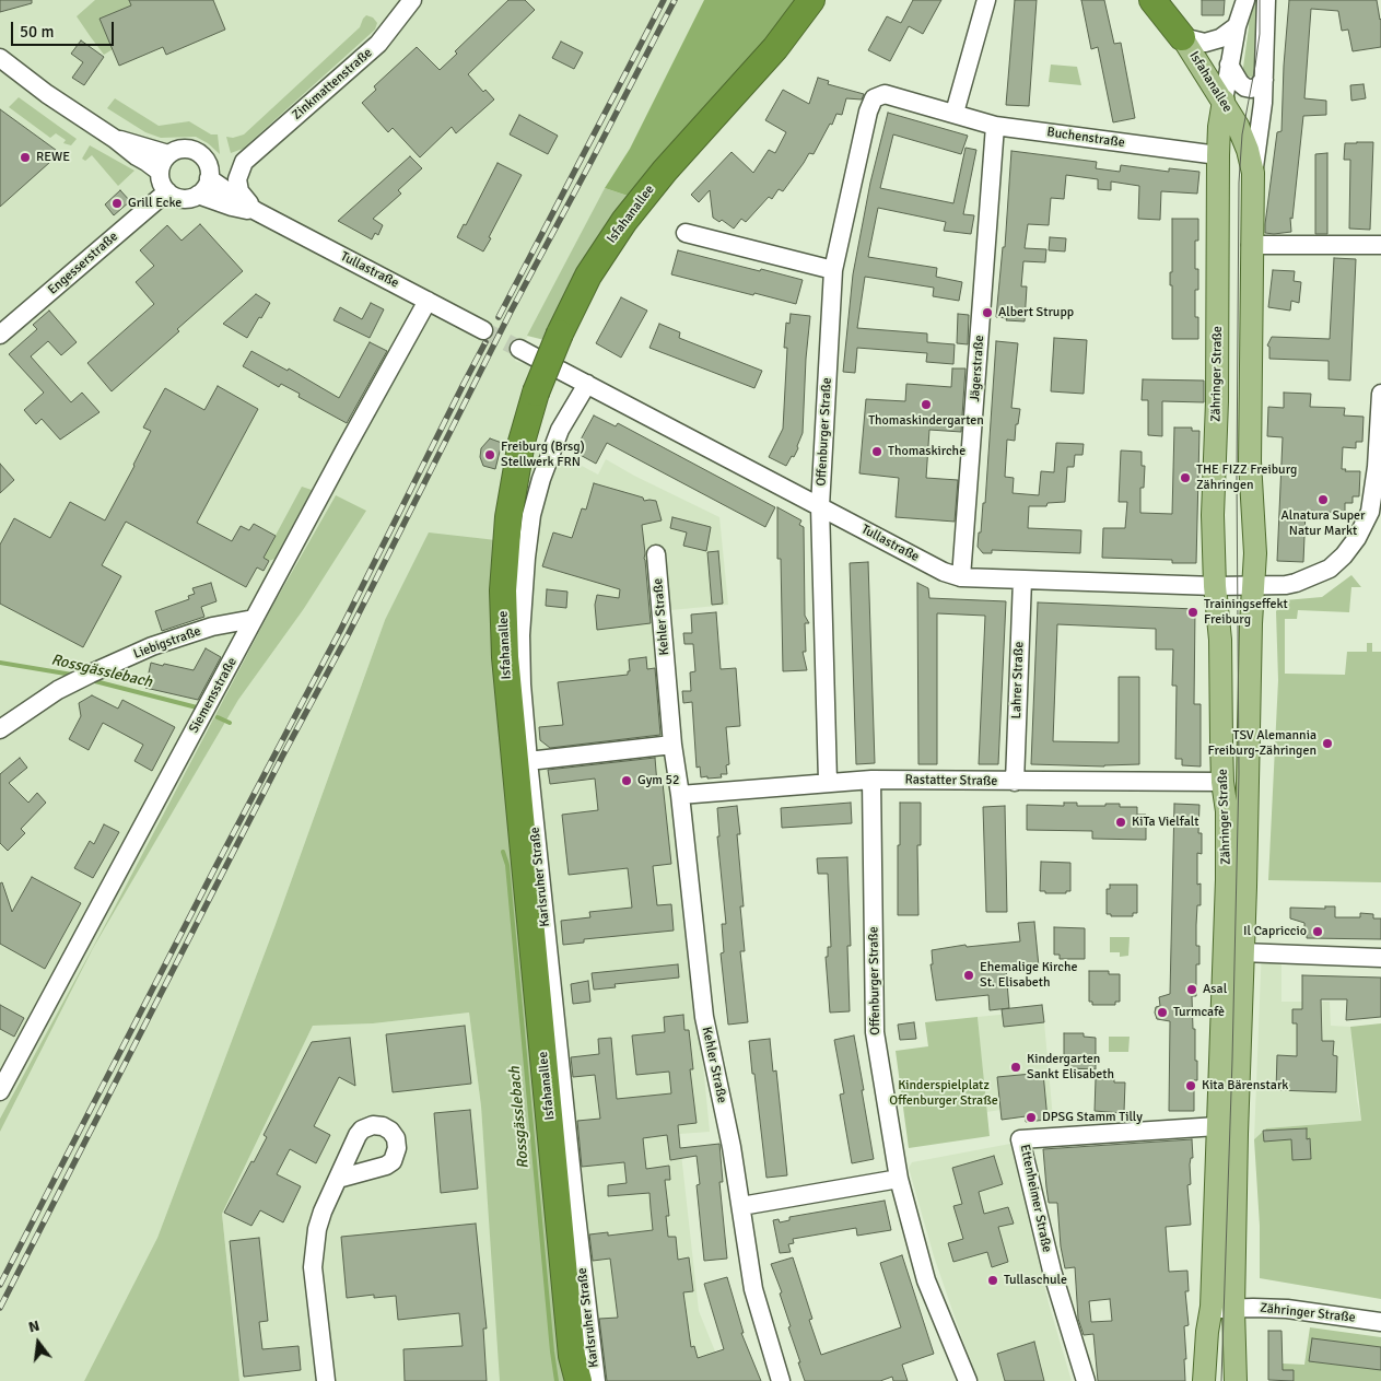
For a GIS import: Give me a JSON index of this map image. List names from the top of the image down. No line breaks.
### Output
{"streets":{"highway":["Isfahanallee"],"main road":["Zähringer Straße"],"street":["Zinkmattenstraße","Buchenstraße","Engesserstraße","Tullastraße","Jägerstraße","Offenburger Straße","Kehler Straße","Liebigstraße","Lahrer Straße","Siemensstraße","Rastatter Straße","Karlsruher Straße","Ettenheimer Straße"]},"crossings":[["Isfahanallee","Zähringer Straße"],["Zinkmattenstraße","Engesserstraße"],["Zinkmattenstraße","Tullastraße"],["Buchenstraße","Jägerstraße"],["Buchenstraße","Zähringer Straße"],["Buchenstraße","Offenburger Straße"],["Engesserstraße","Tullastraße"],["Tullastraße","Jägerstraße"],["Tullastraße","Zähringer Straße"],["Tullastraße","Offenburger Straße"],["Tullastraße","Lahrer Straße"],["Tullastraße","Siemensstraße"],["Tullastraße","Karlsruher Straße"],["Zähringer Straße","Rastatter Straße"],["Zähringer Straße","Ettenheimer Straße"],["Offenburger Straße","Rastatter Straße"],["Kehler Straße","Rastatter Straße"],["Liebigstraße","Siemensstraße"],["Lahrer Straße","Rastatter Straße"]],"water":["Rossgässlebach"],"parks":["Kinderspielplatz Offenburger Straße"],"places":["REWE","Grill Ecke","Albert Strupp","Thomaskindergarten","Thomaskirche","Freiburg (Brsg) Stellwerk FRN","THE FIZZ Freiburg Zähringen","Alnatura Super Natur Markt","Trainingseffekt Freiburg","TSV Alemannia Freiburg-Zähringen","Gym 52","KiTa Vielfalt","Il Capriccio","Ehemalige Kirche St. Elisabeth","Asal","Turmcafè","Kindergarten Sankt Elisabeth","Kita Bärenstark","DPSG Stamm Tilly","Tullaschule"],"scale_bar":"50 m","north":"top"}
